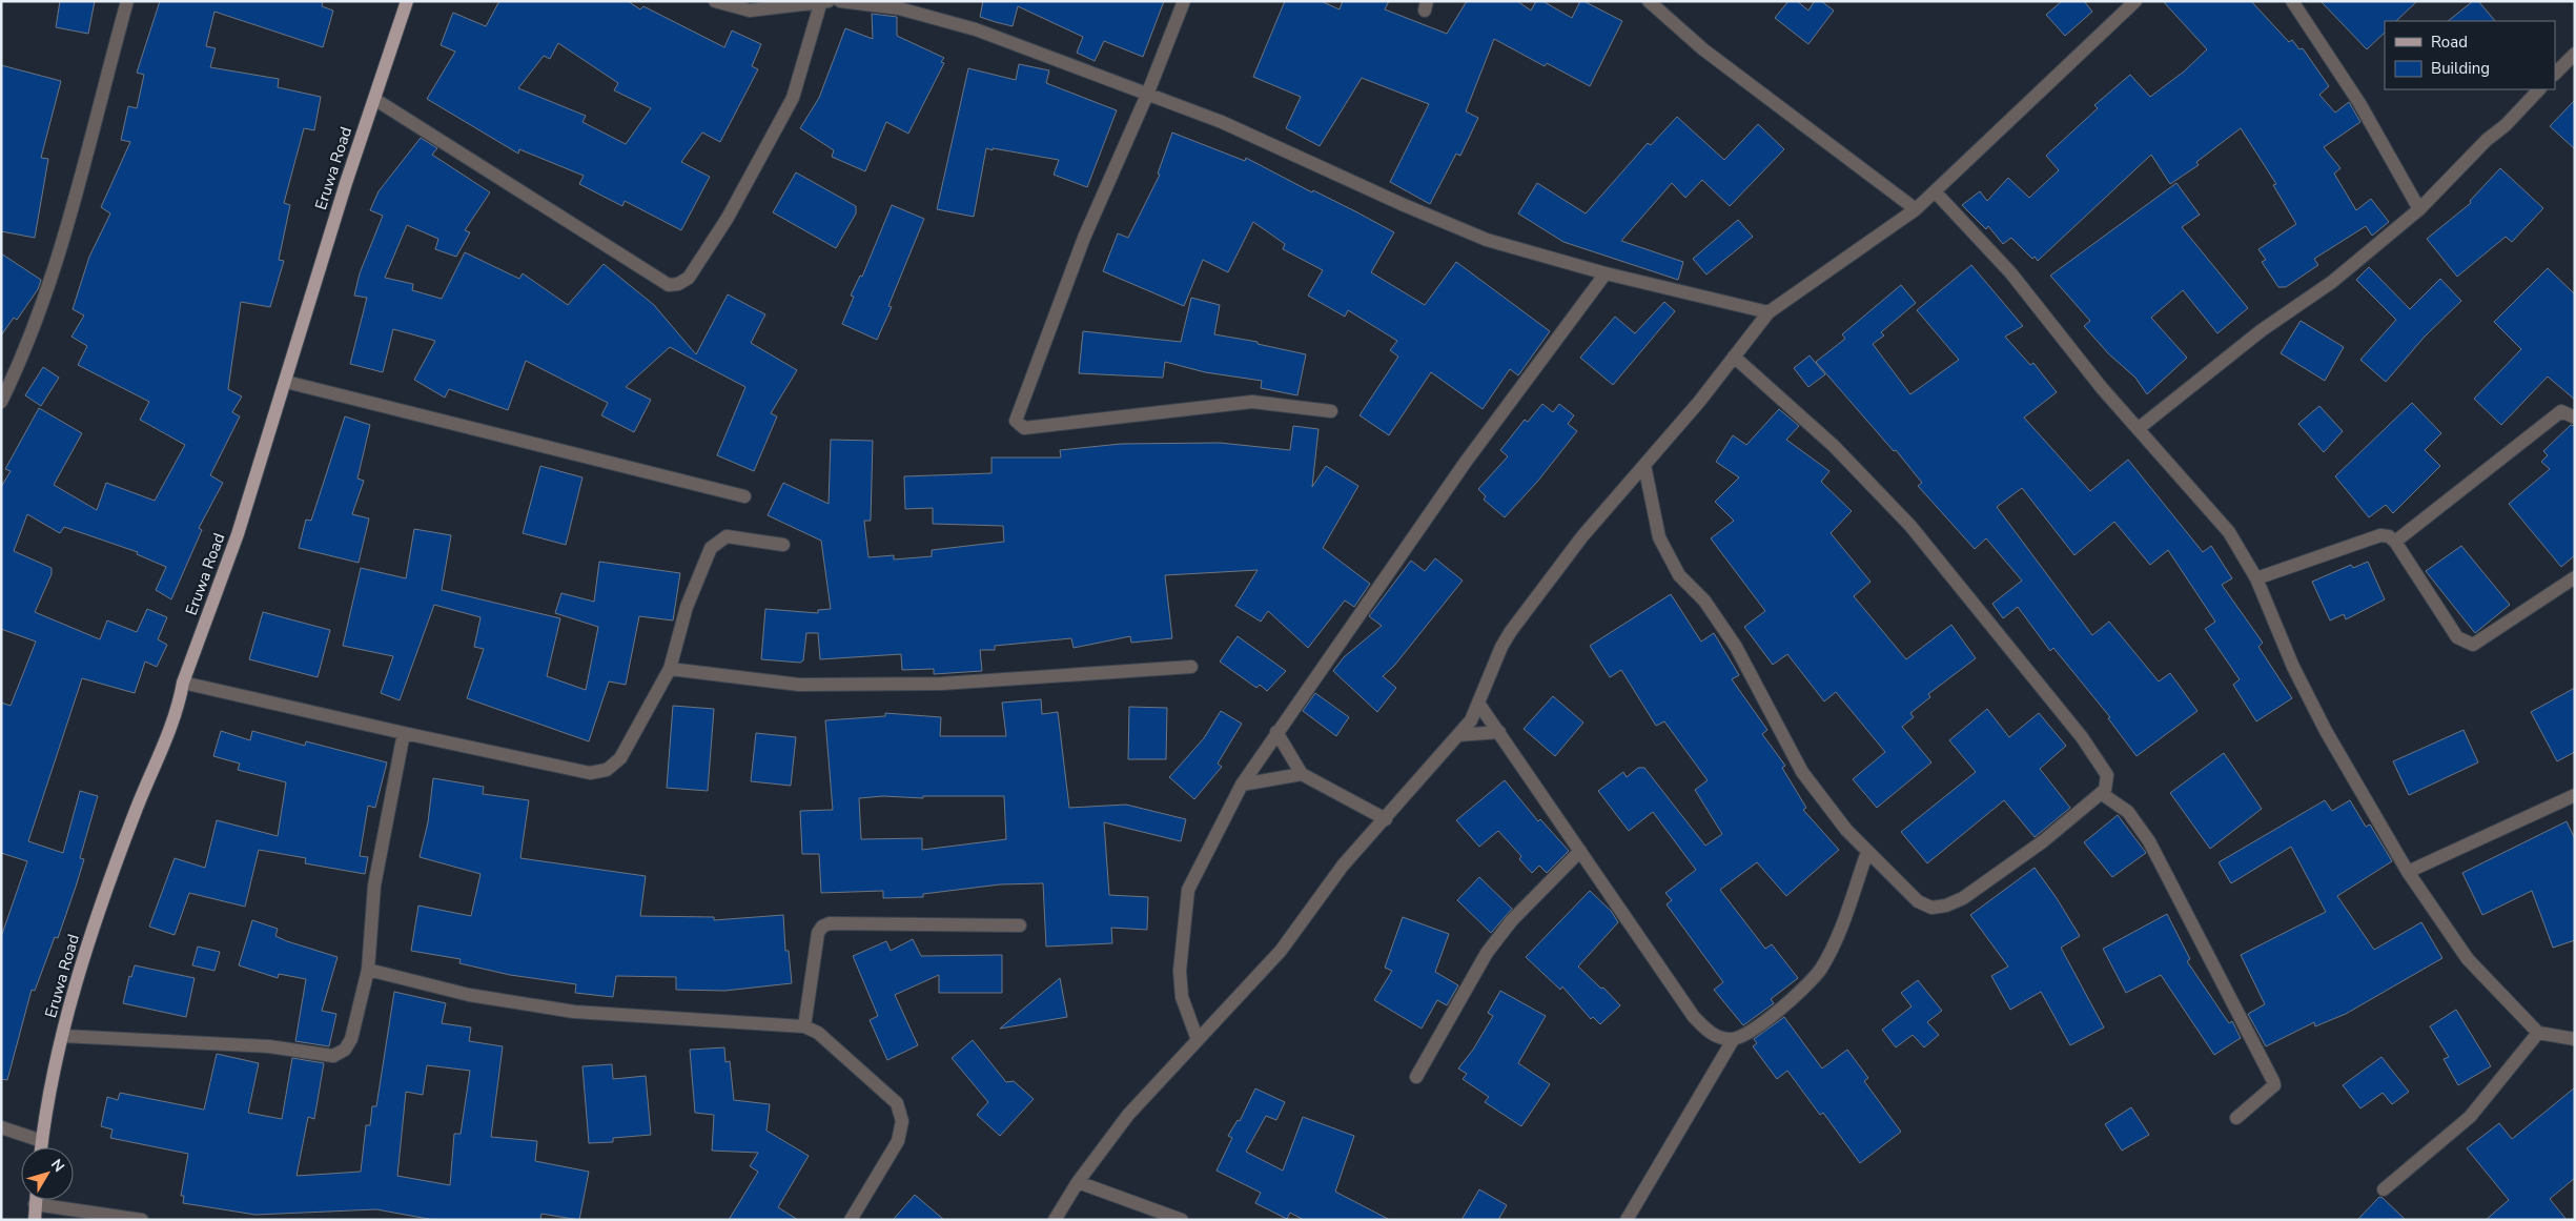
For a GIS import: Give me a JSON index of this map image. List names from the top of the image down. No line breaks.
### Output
{"streets":{"main road":["Eruwa Road"]},"legend":["Road","Building"],"north":"top right"}
